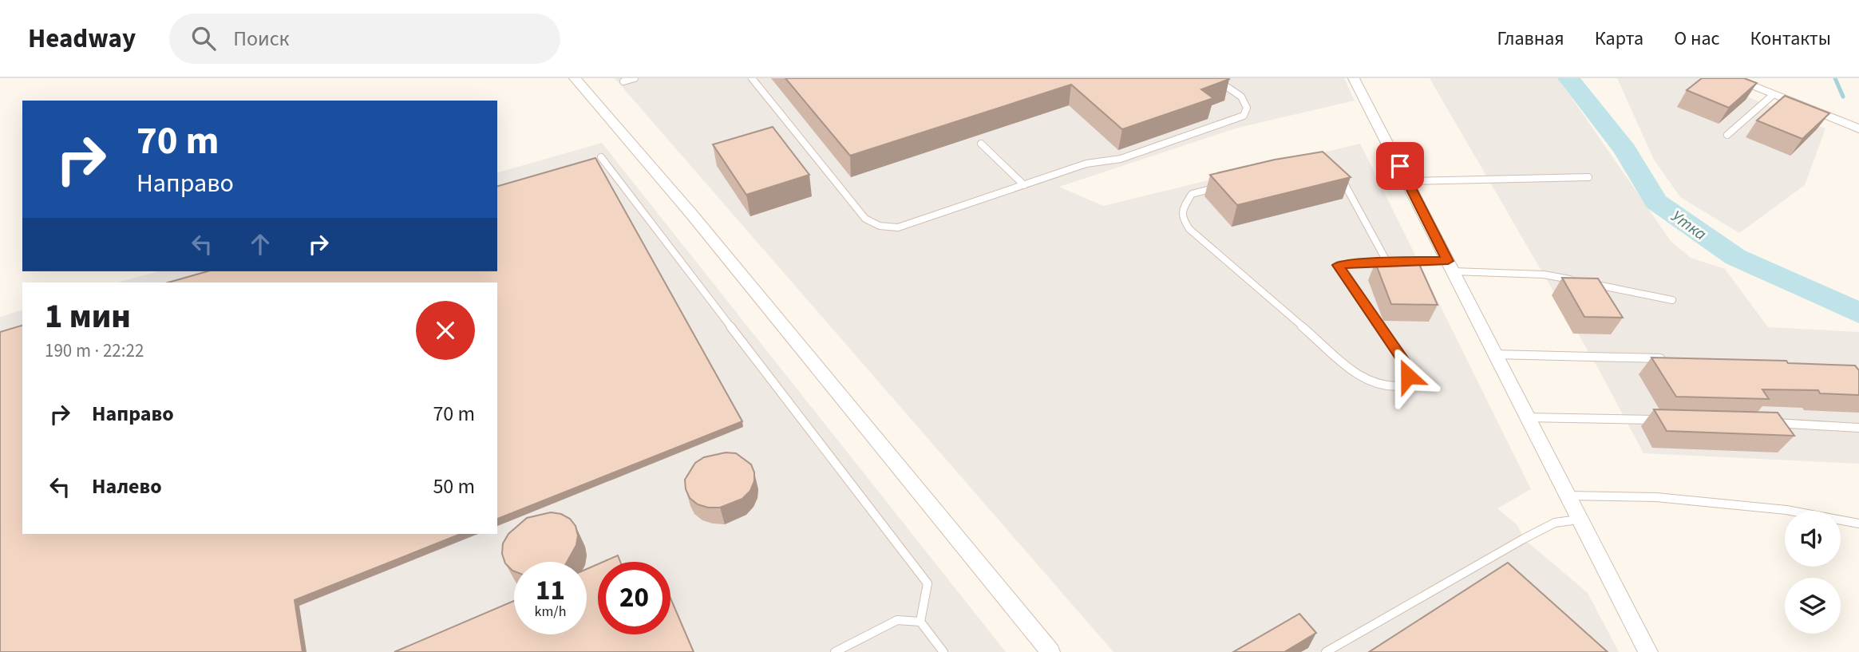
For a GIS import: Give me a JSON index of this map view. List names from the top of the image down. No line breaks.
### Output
{"water":["Утка"],"page":{"header":"Headway","search":"Поиск","nav":["Главная","Карта","О нас","Контакты"],"turn":["70 m","Направо"],"heading":["1 мин","190 m · 22:22"],"list":[{"name":"Направо","value":"70 m"},{"name":"Налево","value":"50 m"}],"speed":"11 km/h","limit":"20"}}
